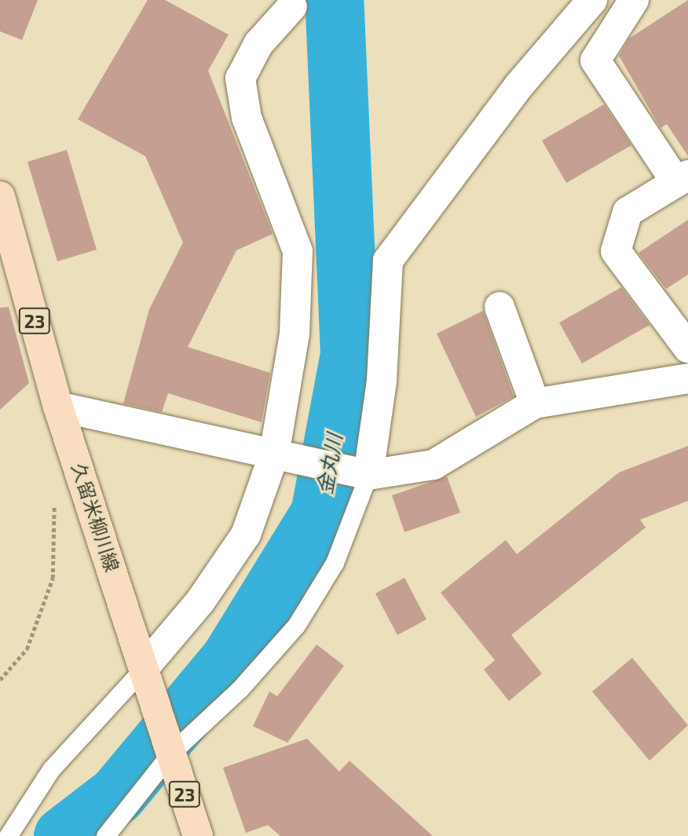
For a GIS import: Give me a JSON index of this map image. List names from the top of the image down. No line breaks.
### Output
{"streets":{"main road":["23","久留米柳川線"]},"water":["金丸川"]}
